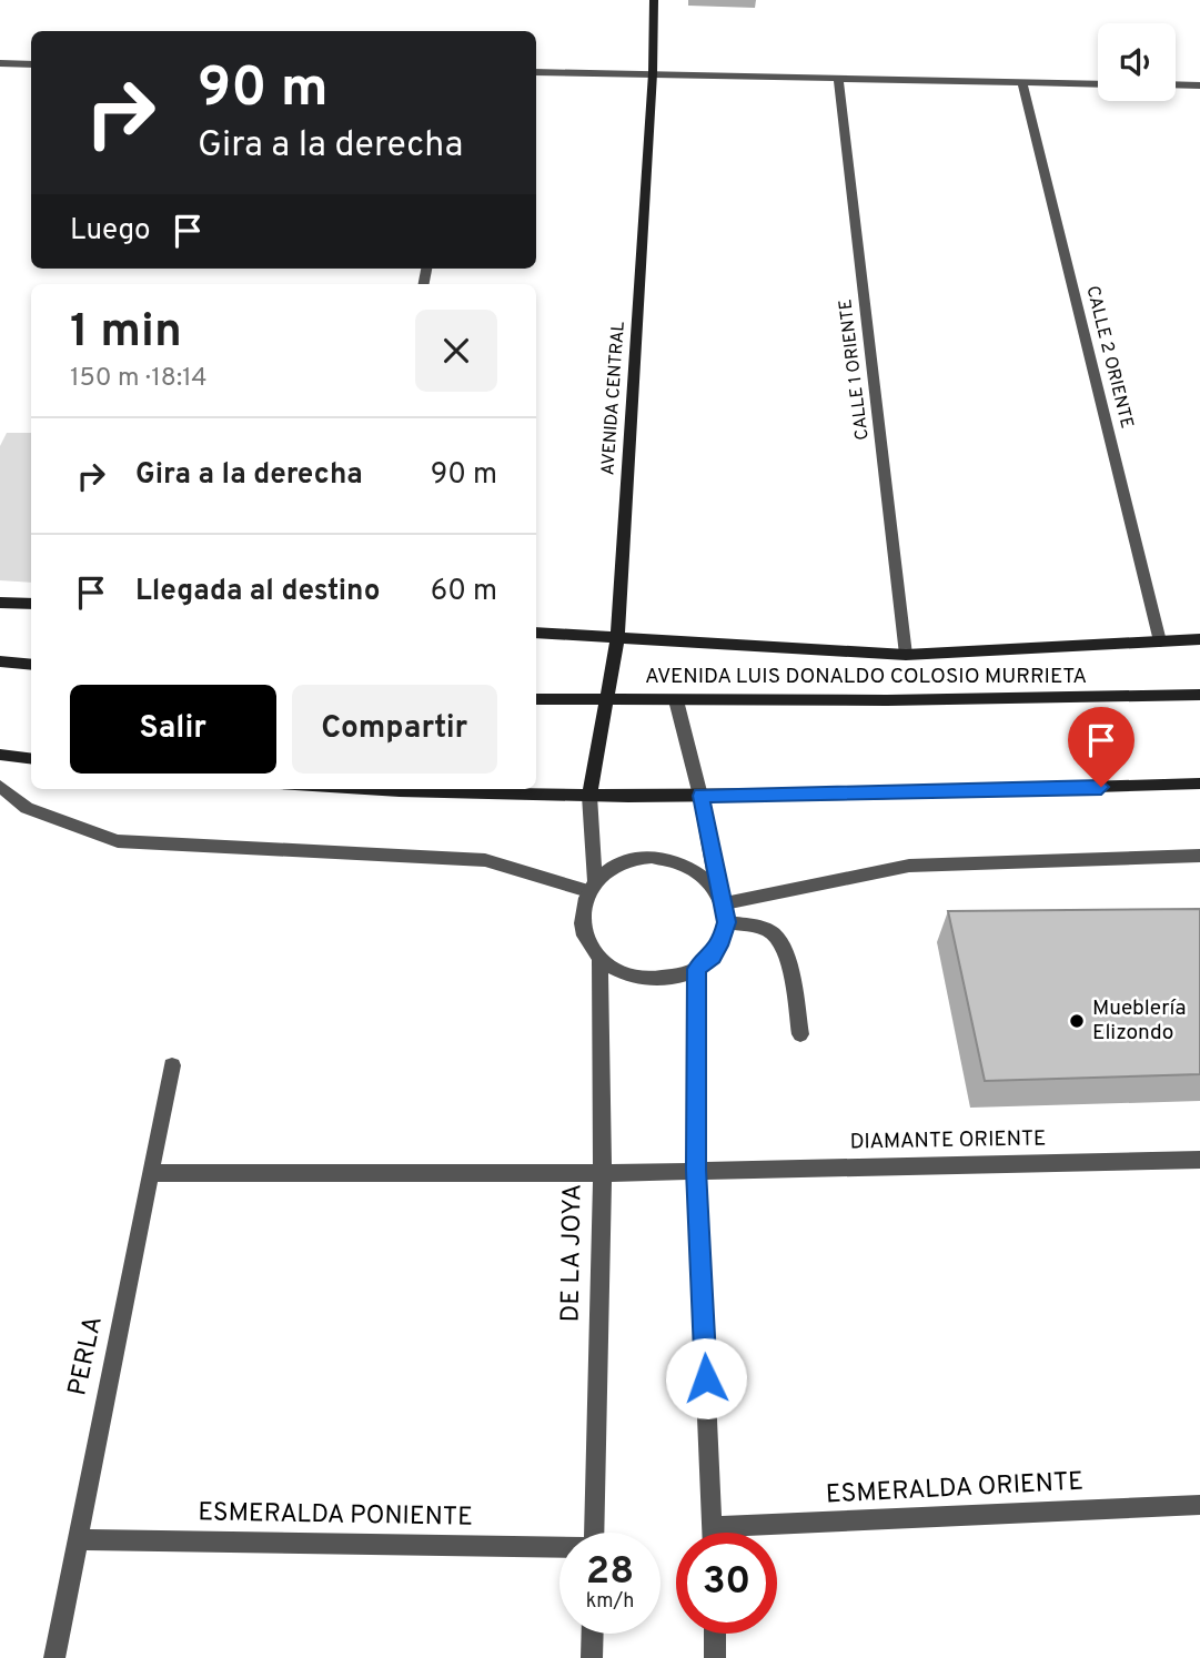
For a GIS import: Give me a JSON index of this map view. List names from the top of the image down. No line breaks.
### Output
{"streets":{"street":["CALLE 2 ORIENTE","CALLE 1 ORIENTE","AVENIDA CENTRAL","AVENIDA LUIS DONALDO COLOSIO MURRIETA","DIAMANTE ORIENTE","DE LA JOYA","PERLA","ESMERALDA ORIENTE","ESMERALDA PONIENTE"]},"crossings":[["AVENIDA CENTRAL","AVENIDA LUIS DONALDO COLOSIO MURRIETA"],["AVENIDA CENTRAL","DE LA JOYA"],["DIAMANTE ORIENTE","DE LA JOYA"],["DIAMANTE ORIENTE","PERLA"],["PERLA","ESMERALDA PONIENTE"]],"places":["Mueblería Elizondo"],"page":{"turn":["90 m","Gira a la derecha"],"then":"Luego","heading":["1 min","150 m · 18:14"],"list":[{"name":"Gira a la derecha","value":"90 m"},{"name":"Llegada al destino","value":"60 m"}],"buttons":["Salir","Compartir"],"speed":"28 km/h","limit":"30"}}
